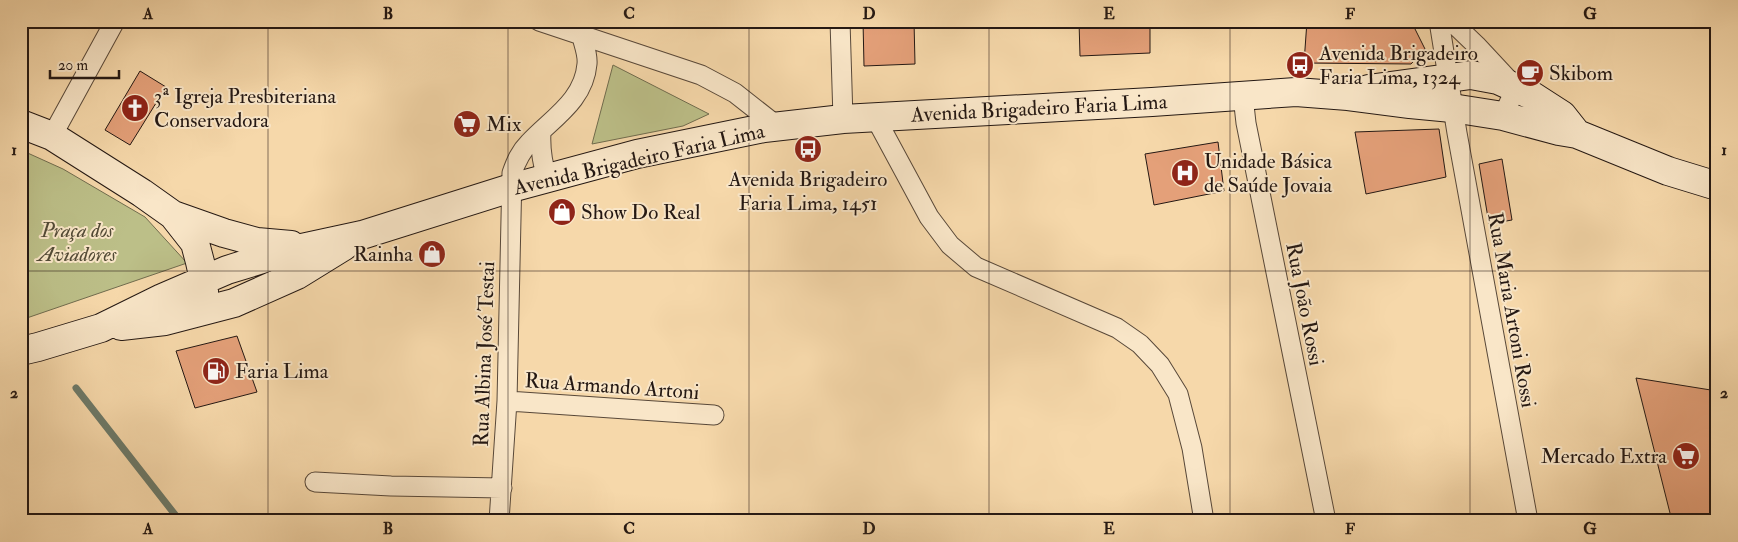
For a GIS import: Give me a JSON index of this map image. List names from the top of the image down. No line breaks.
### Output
{"streets":{"main road":["Avenida Brigadeiro Faria Lima"],"street":["Rua João Rossi","Rua Maria Artoni Rossi","Rua Albina José Testai","Rua Armando Artoni"]},"crossings":[["Avenida Brigadeiro Faria Lima","Rua João Rossi"],["Avenida Brigadeiro Faria Lima","Rua Maria Artoni Rossi"],["Avenida Brigadeiro Faria Lima","Rua Albina José Testai"],["Rua Albina José Testai","Rua Armando Artoni"]],"parks":["Praça dos Aviadores"],"places":{"bus stop":["Avenida Brigadeiro Faria Lima, 1324","Avenida Brigadeiro Faria Lima, 1451"],"cafe":["Skibom"],"church":["3ª Igreja Presbiteriana Conservadora"],"supermarket":["Mix","Mercado Extra"],"hospital":["Unidade Básica de Saúde Jovaia"],"shop":["Show Do Real","Rainha"],"fuel station":["Faria Lima"]},"scale_bar":"20 m","grid":{"columns":["A","B","C","D","E","F","G"],"rows":["1","2"]}}
